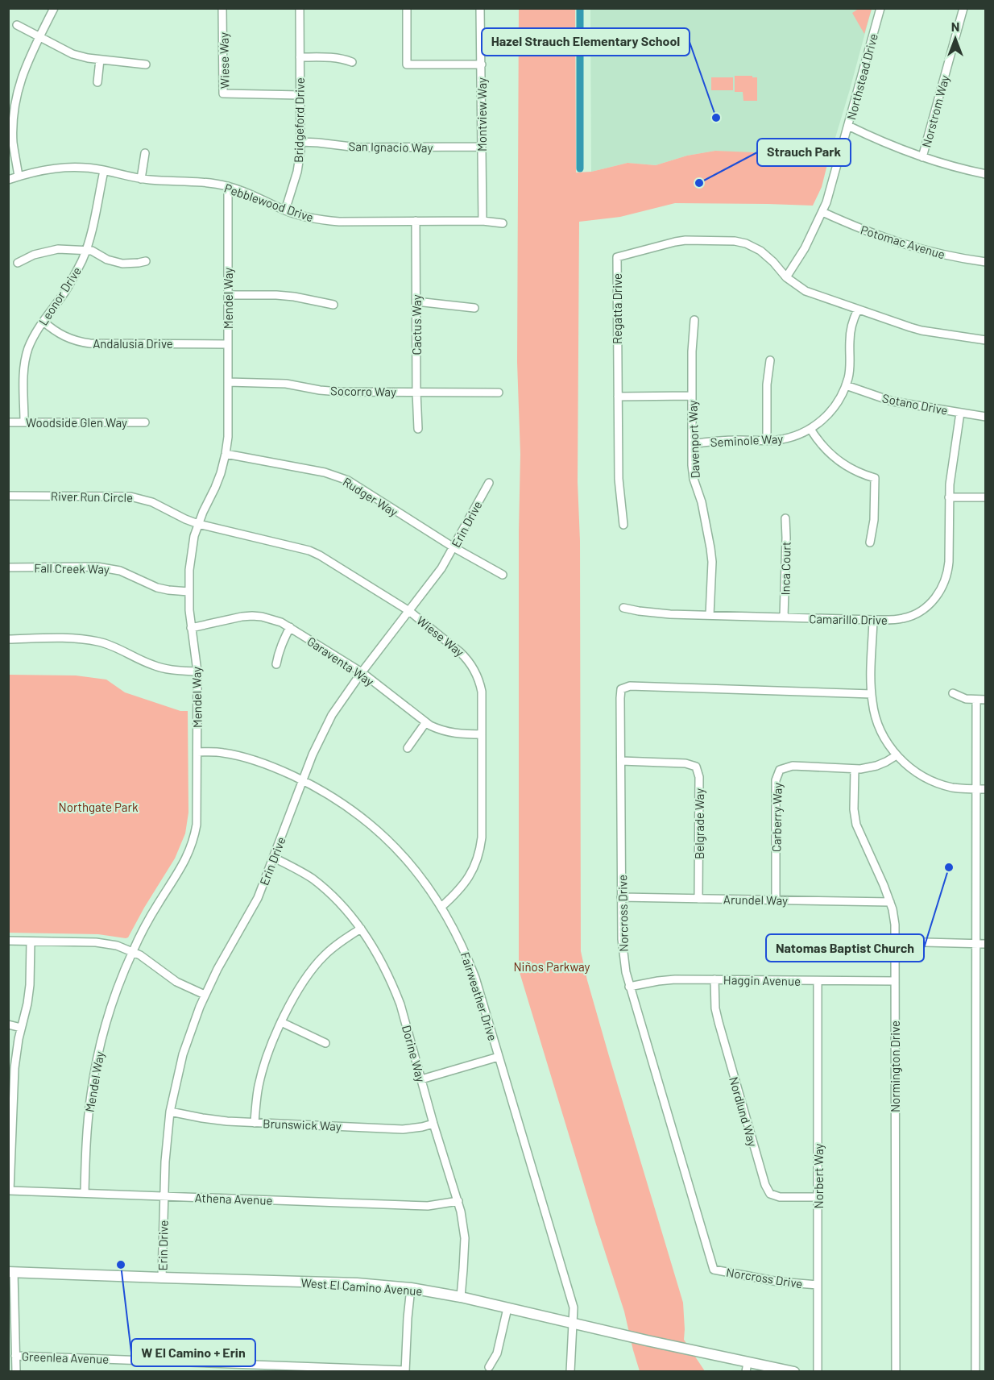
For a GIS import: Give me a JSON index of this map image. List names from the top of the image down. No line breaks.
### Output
{"streets":{"main road":["West El Camino Avenue"],"street":["Wiese Way","Northstead Drive","Norstrom Way","Montview Way","Bridgeford Drive","San Ignacio Way","Pebblewood Drive","Potomac Avenue","Leonor Drive","Mendel Way","Regatta Drive","Cactus Way","Andalusia Drive","Socorro Way","Sotano Drive","Woodside Glen Way","Davenport Way","Seminole Way","River Run Circle","Rudger Way","Erin Drive","Fall Creek Way","Inca Court","Camarillo Drive","Garaventa Way","Carberry Way","Belgrade Way","Arundel Way","Norcross Drive","Haggin Avenue","Fairweather Drive","Dorine Way","Normington Drive","Nordlund Way","Brunswick Way","Norbert Way","Athena Avenue","Greenlea Avenue"]},"crossings":[["Wiese Way","Bridgeford Drive"],["Wiese Way","Mendel Way"],["Wiese Way","River Run Circle"],["Wiese Way","Erin Drive"],["Wiese Way","Garaventa Way"],["Wiese Way","Fairweather Drive"],["Northstead Drive","Potomac Avenue"],["Northstead Drive","Regatta Drive"],["Montview Way","San Ignacio Way"],["Montview Way","Pebblewood Drive"],["Bridgeford Drive","San Ignacio Way"],["Bridgeford Drive","Pebblewood Drive"],["Pebblewood Drive","Leonor Drive"],["Pebblewood Drive","Mendel Way"],["Pebblewood Drive","Cactus Way"],["Leonor Drive","Andalusia Drive"],["Leonor Drive","Woodside Glen Way"],["Mendel Way","Andalusia Drive"],["Mendel Way","Socorro Way"],["Mendel Way","River Run Circle"],["Mendel Way","Rudger Way"],["Mendel Way","Fall Creek Way"],["Mendel Way","Garaventa Way"],["Mendel Way","Fairweather Drive"],["Mendel Way","Athena Avenue"],["Regatta Drive","Seminole Way"],["Cactus Way","Socorro Way"],["Sotano Drive","Seminole Way"],["Sotano Drive","Camarillo Drive"],["Davenport Way","Seminole Way"],["Davenport Way","Camarillo Drive"],["Rudger Way","Erin Drive"],["Erin Drive","Garaventa Way"],["Erin Drive","Fairweather Drive"],["Erin Drive","Dorine Way"],["Erin Drive","Brunswick Way"],["Erin Drive","Athena Avenue"],["Erin Drive","West El Camino Avenue"],["Inca Court","Camarillo Drive"],["Carberry Way","Arundel Way"],["Carberry Way","Normington Drive"],["Belgrade Way","Arundel Way"],["Belgrade Way","Norcross Drive"],["Arundel Way","Norcross Drive"],["Arundel Way","Normington Drive"],["Norcross Drive","Haggin Avenue"],["Norcross Drive","Norbert Way"],["Haggin Avenue","Normington Drive"],["Haggin Avenue","Nordlund Way"],["Haggin Avenue","Norbert Way"],["Fairweather Drive","West El Camino Avenue"],["Dorine Way","Brunswick Way"],["Dorine Way","Athena Avenue"],["Dorine Way","West El Camino Avenue"],["Nordlund Way","Norbert Way"]],"parks":["Northgate Park","Niños Parkway"],"places":["Hazel Strauch Elementary School","Strauch Park","Natomas Baptist Church","W El Camino + Erin"],"north":"top"}
